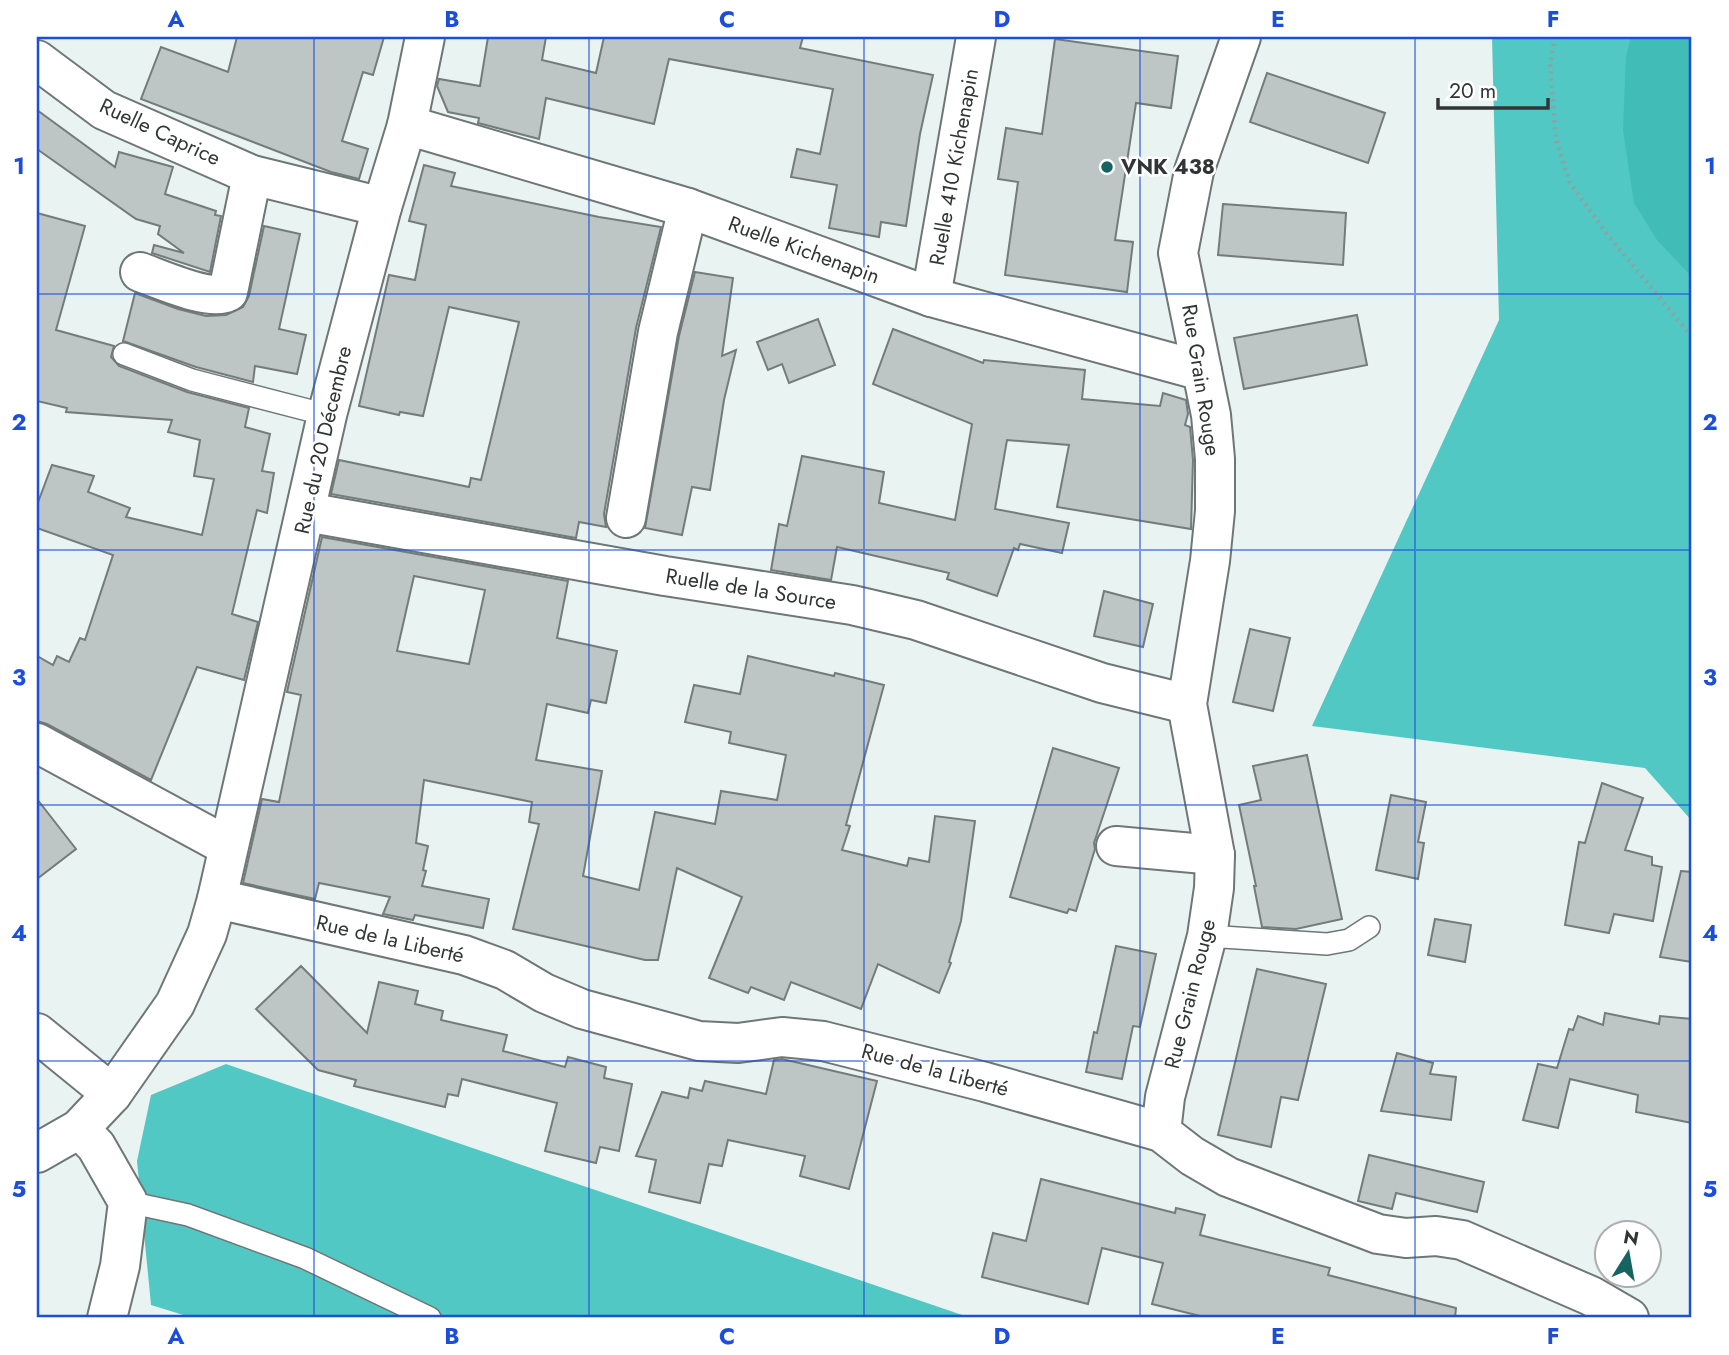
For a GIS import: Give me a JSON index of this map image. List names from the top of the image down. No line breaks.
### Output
{"streets":{"street":["Ruelle Caprice","Ruelle 410 Kichenapin","Ruelle Kichenapin","Rue Grain Rouge","Rue du 20 Décembre","Ruelle de la Source","Rue de la Liberté"]},"crossings":[["Ruelle Caprice","Rue du 20 Décembre"],["Ruelle 410 Kichenapin","Ruelle Kichenapin"],["Ruelle Kichenapin","Rue Grain Rouge"],["Ruelle Kichenapin","Rue du 20 Décembre"],["Rue Grain Rouge","Ruelle de la Source"],["Rue Grain Rouge","Rue de la Liberté"],["Rue du 20 Décembre","Ruelle de la Source"],["Rue du 20 Décembre","Rue de la Liberté"]],"places":["VNK 438"],"scale_bar":"20 m","north":"top","grid":{"columns":["A","B","C","D","E","F"],"rows":["1","2","3","4","5"]}}
